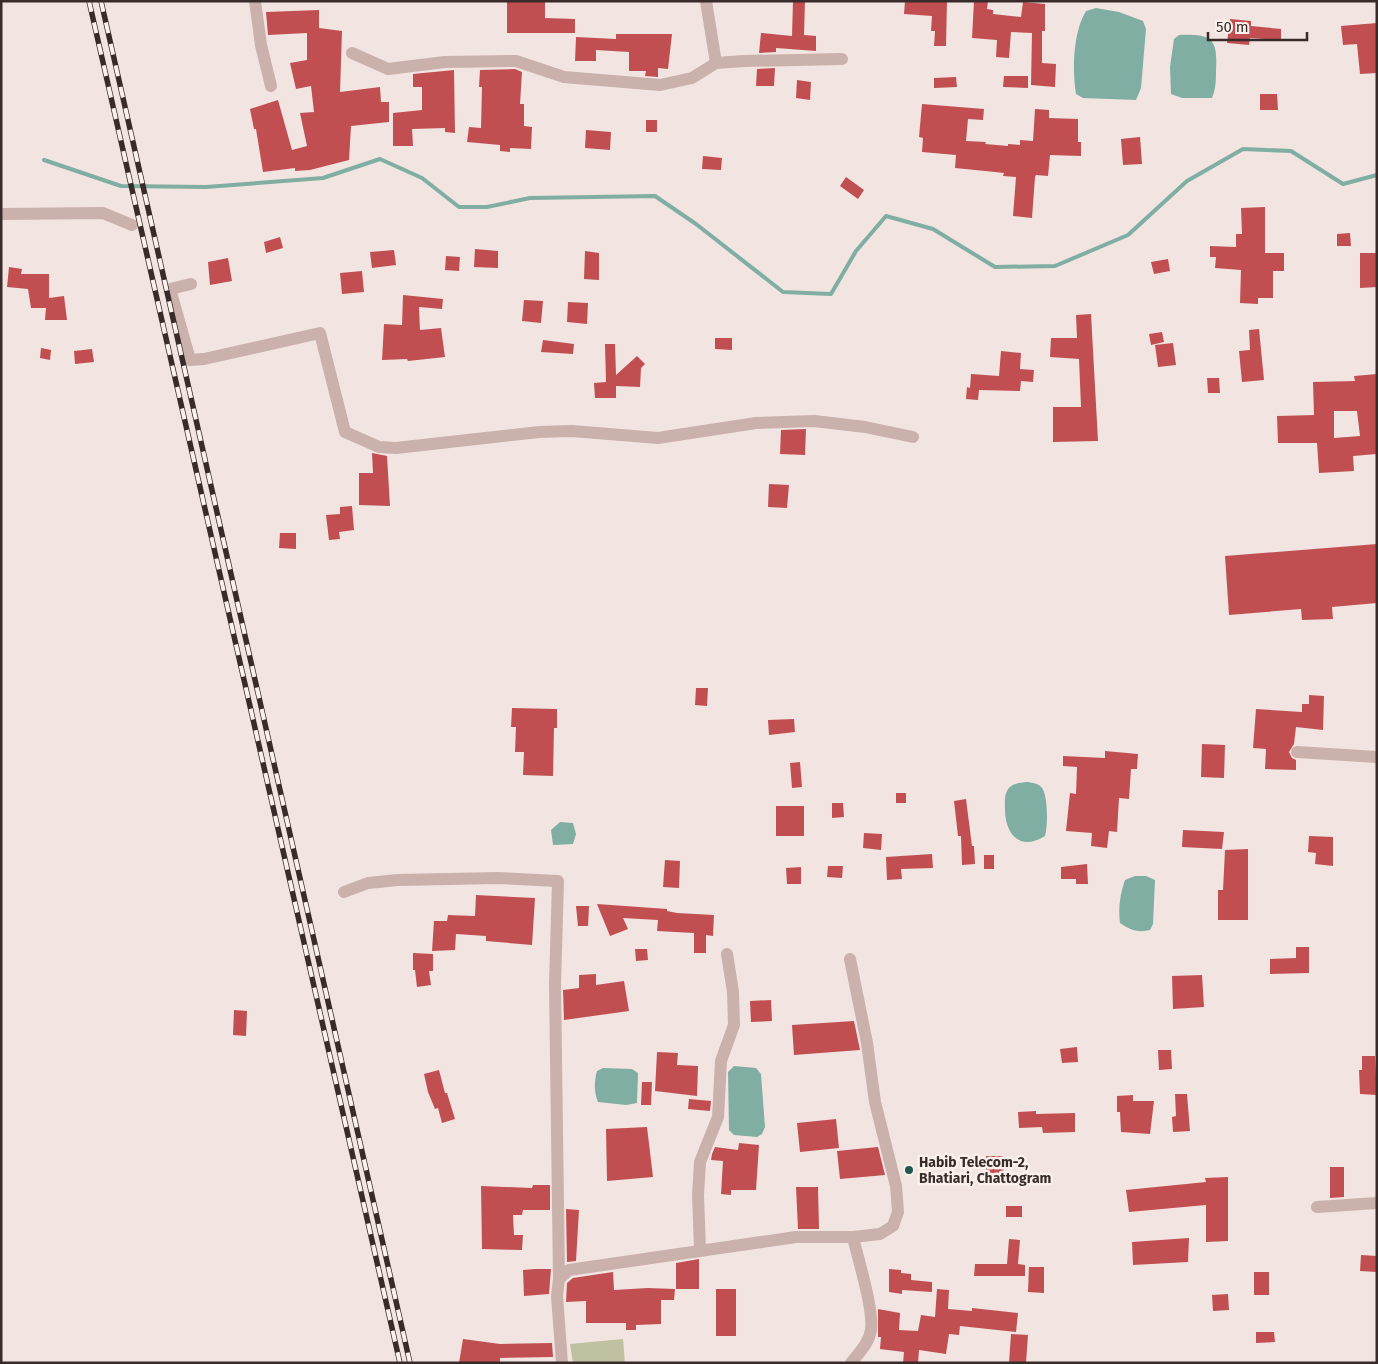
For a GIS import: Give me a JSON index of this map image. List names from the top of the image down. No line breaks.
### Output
{"places":["Habib Telecom-2, Bhatiari, Chattogram"],"scale_bar":"50 m"}
